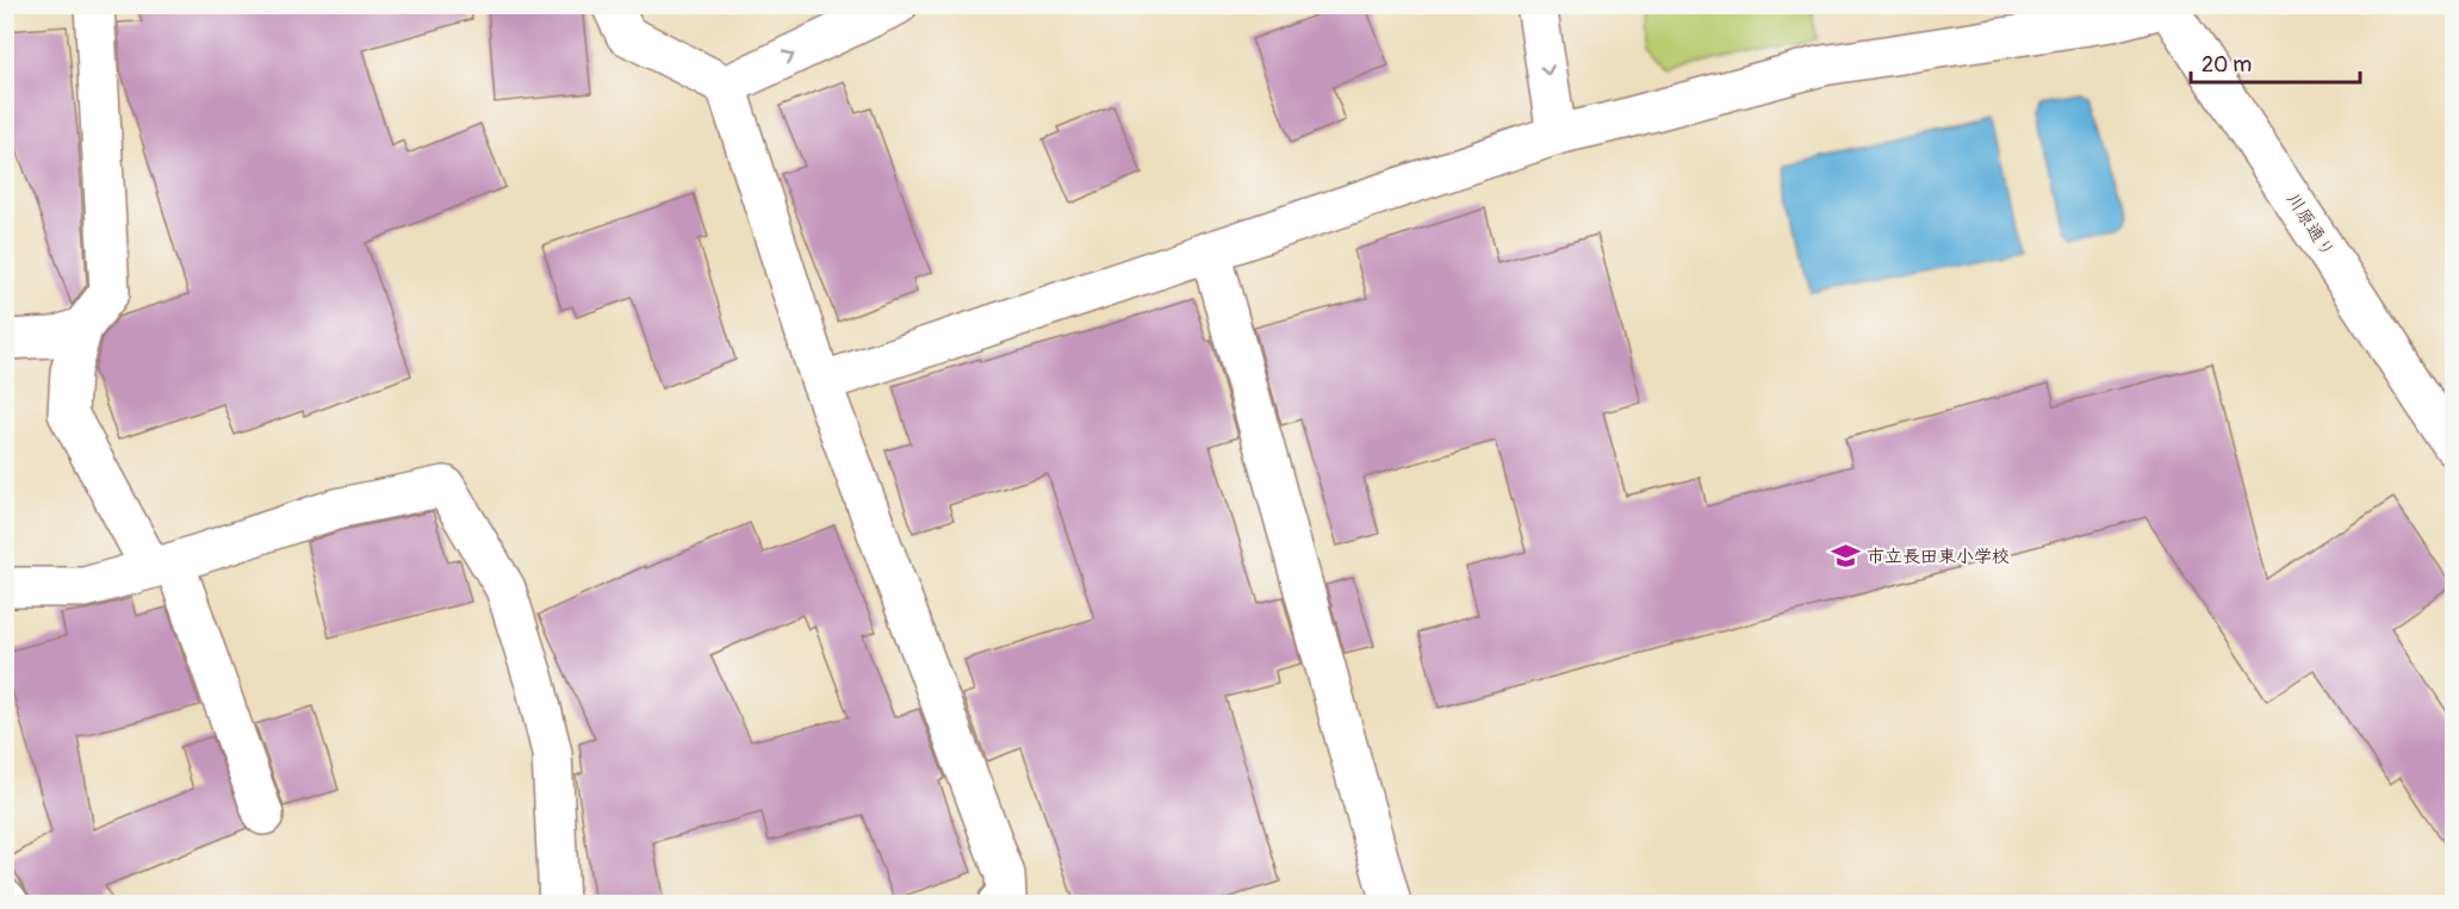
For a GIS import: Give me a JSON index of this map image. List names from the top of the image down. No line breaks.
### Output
{"streets":{"street":["川原通り"]},"places":{"school or university":["市立長田東小学校"]},"scale_bar":"20 m"}
